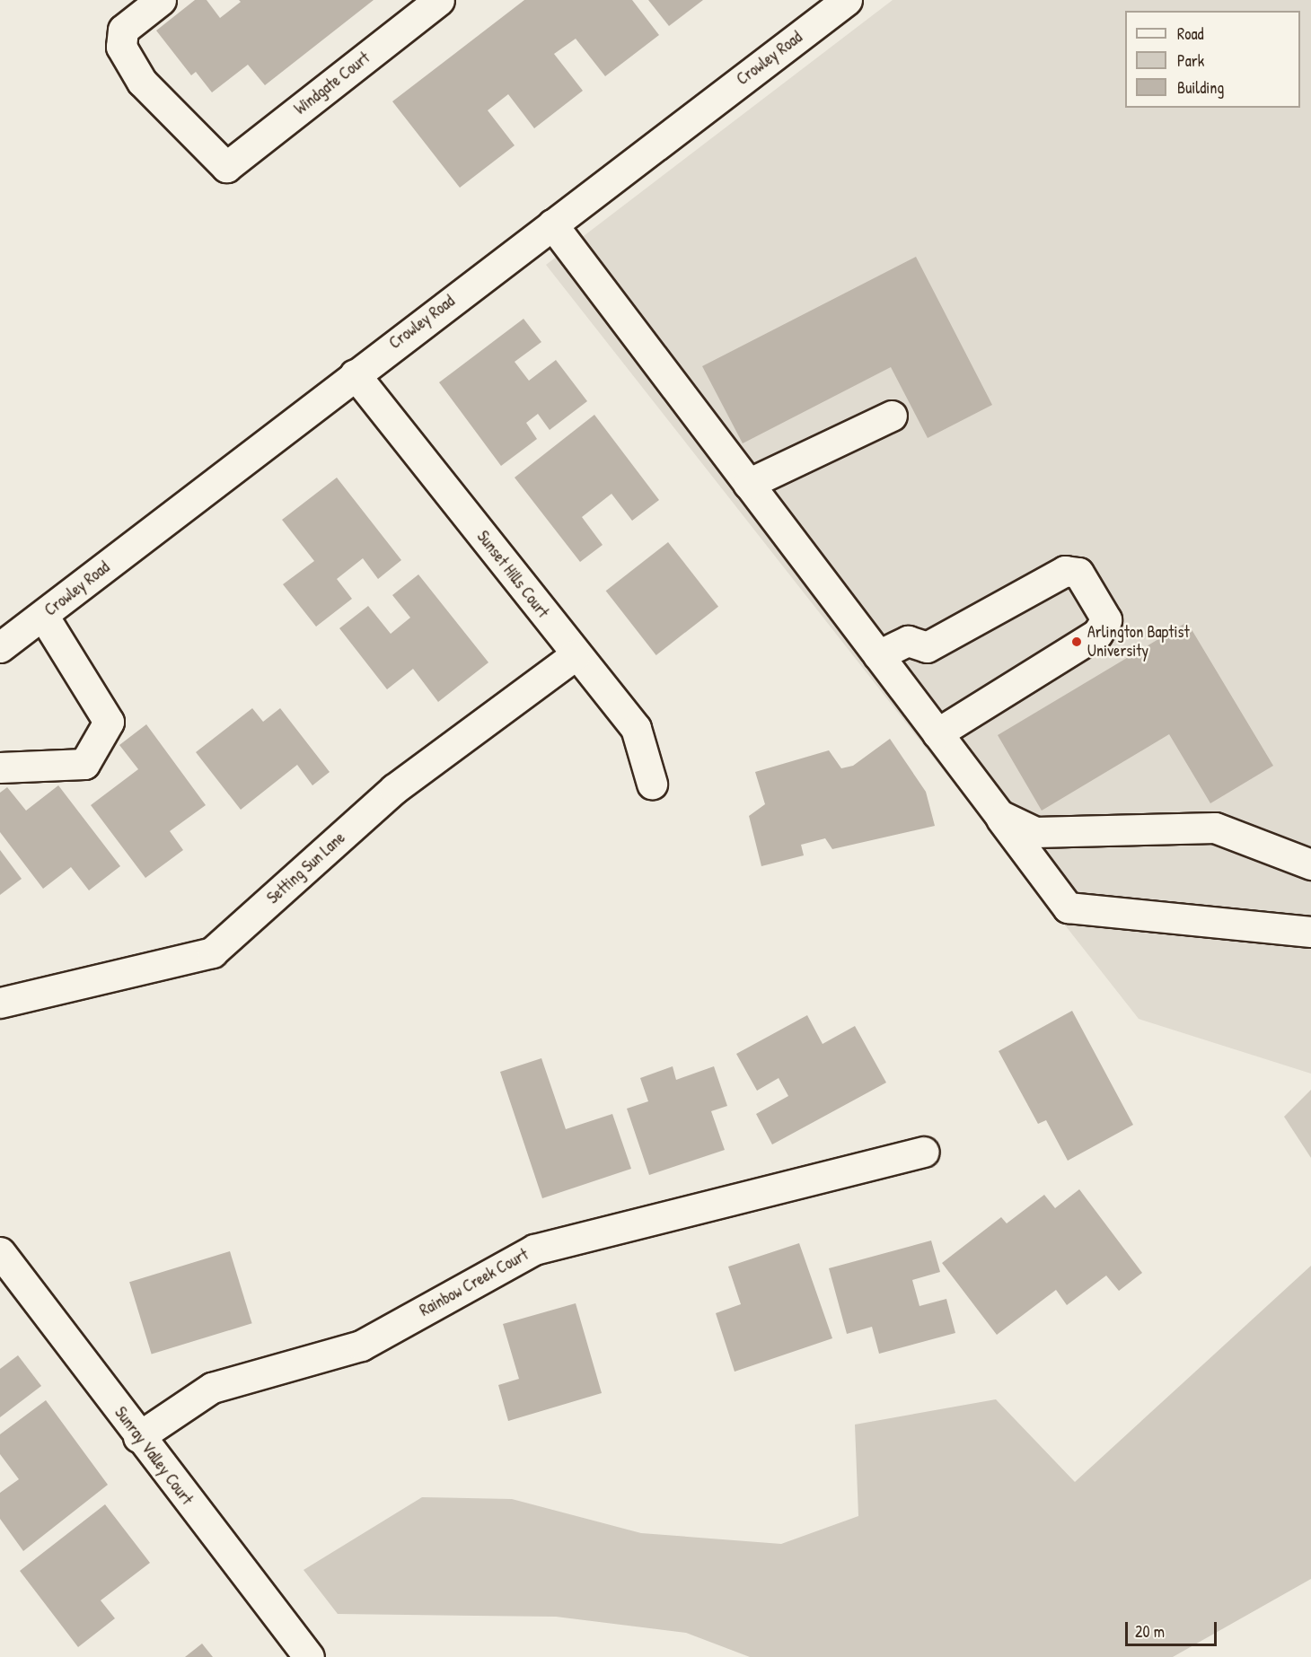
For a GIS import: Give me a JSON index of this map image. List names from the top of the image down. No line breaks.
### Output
{"streets":{"street":["Crowley Road","Windgate Court","Sunset Hills Court","Setting Sun Lane","Rainbow Creek Court","Sunray Valley Court"]},"crossings":[["Crowley Road","Sunset Hills Court"],["Sunset Hills Court","Setting Sun Lane"],["Rainbow Creek Court","Sunray Valley Court"]],"places":["Arlington Baptist University"],"legend":["Road","Park","Building"],"scale_bar":"20 m"}
